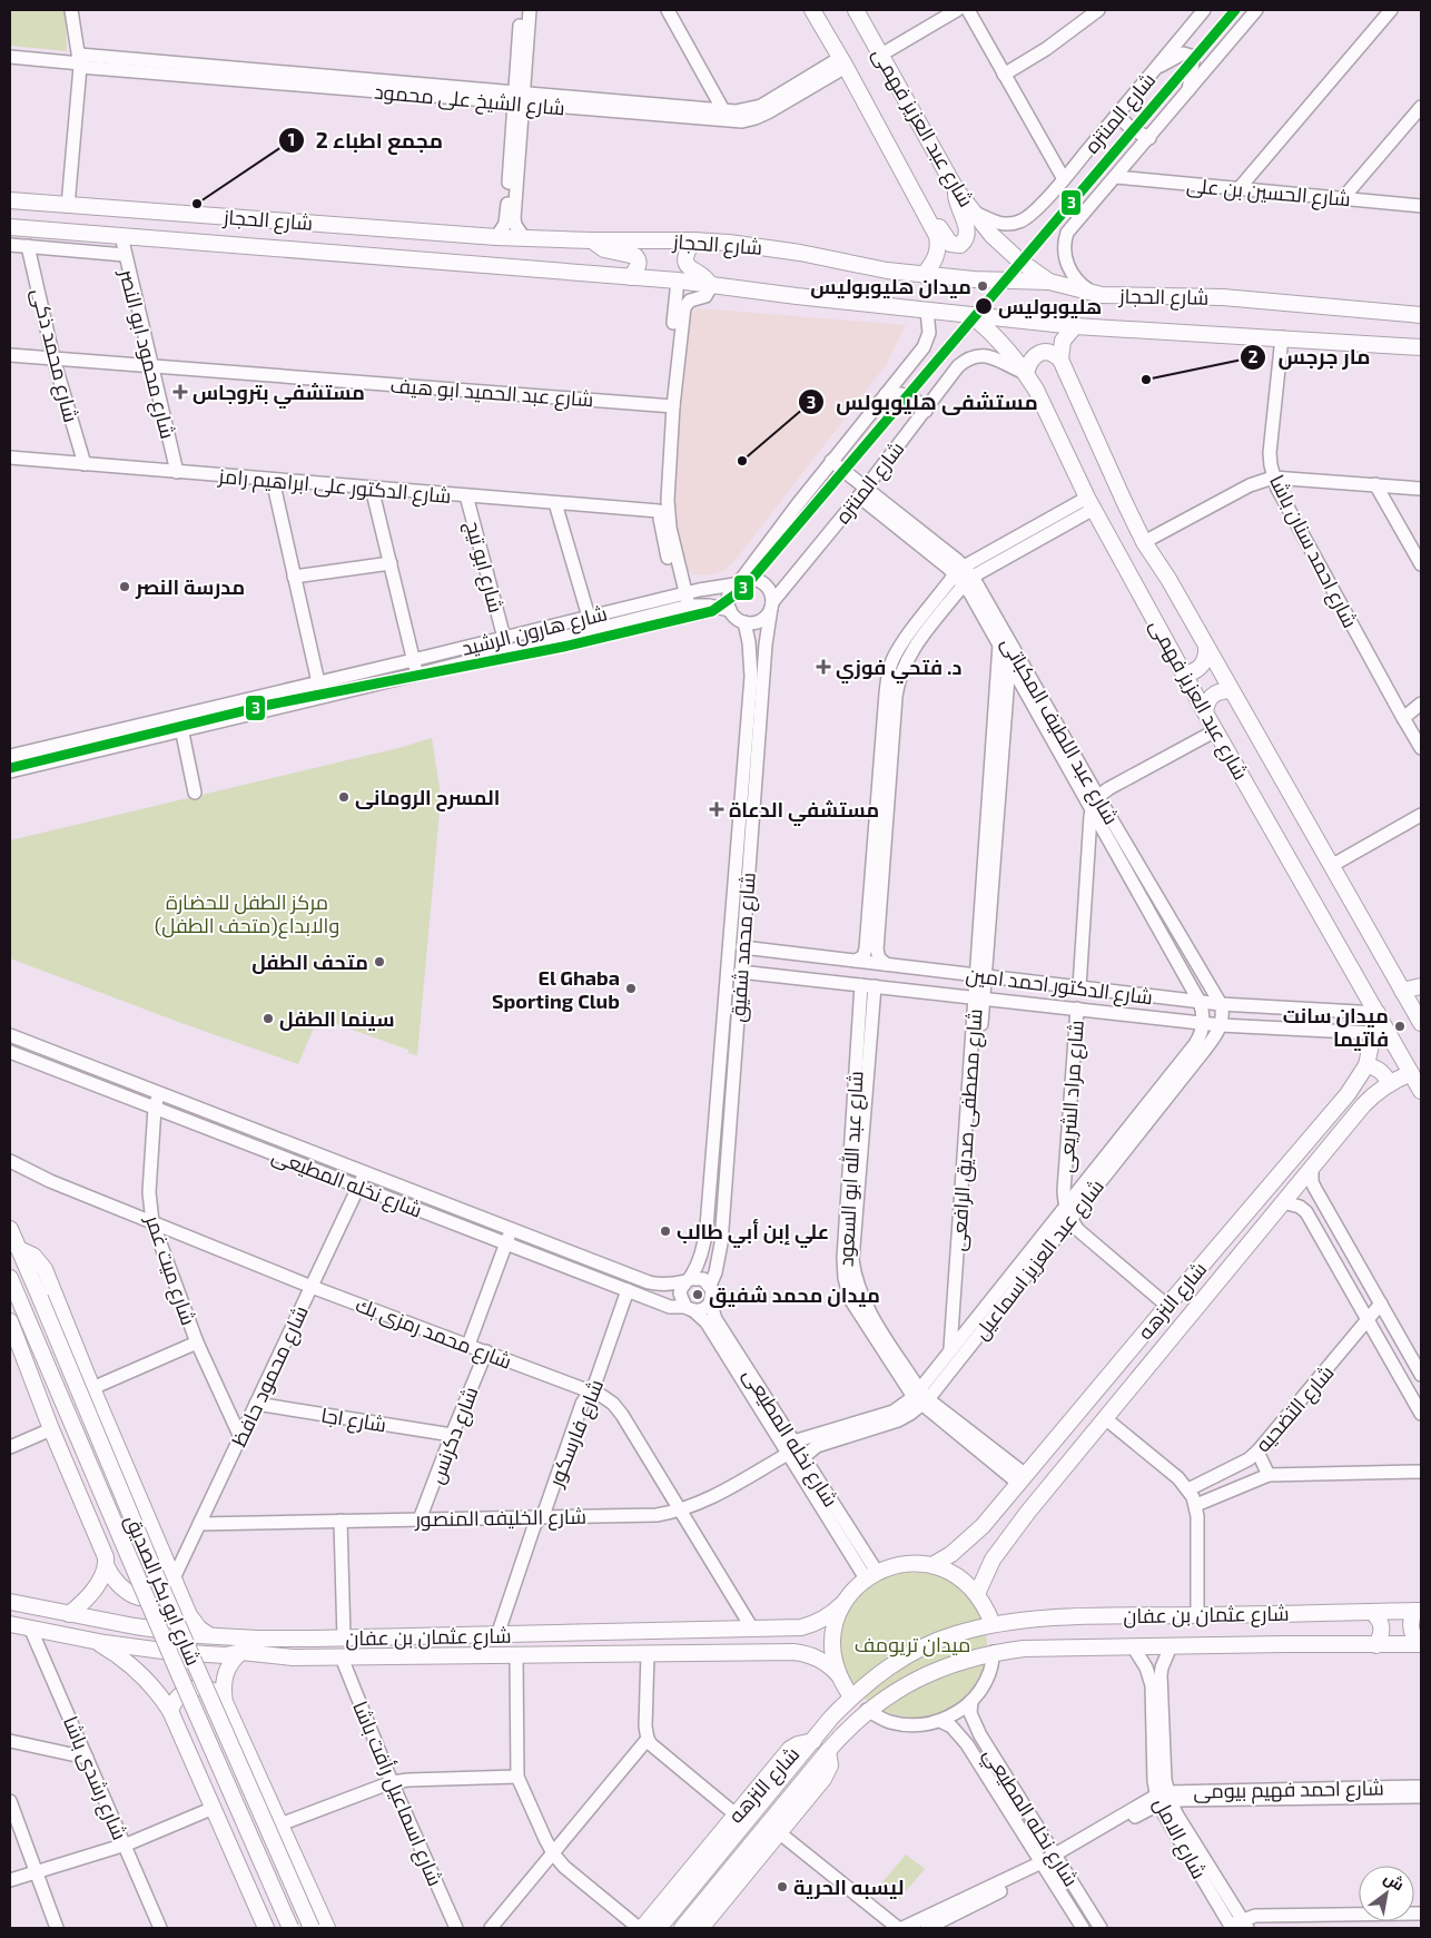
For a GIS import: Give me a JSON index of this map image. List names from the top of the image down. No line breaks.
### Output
{"streets":{"main road":["شارع عبد العزيز فهمى","شارع الحجاز","شارع النزهه","شارع ابو بكر الصديق","شارع عثمان بن عفان"],"street":["شارع الشيخ على محمود","شارع المنتزه","شارع الحسين بن على","شارع محمود ابو النصر","شارع محمد ذكى","شارع عبد الحميد ابو هيف","شارع الدكتور على ابراهيم رامز","شارع احمد سنان باشا","شارع ابو تيج","شارع هارون الرشيد","شارع عبد اللطيف المكباتى","شارع محمد شفيق","شارع الدكتور احمد امين","شارع مراد الشريعى","شارع مصطفى صديق الرافعى","شارع عبد الله ابو السعود","شارع نخله المطيعى","شارع عبد العزيز اسماعيل","شارع ميت غمر","شارع محمد رمزى بك","شارع محمود حافظ","شارع التضحيه","شارع اجا","شارع فارسكور","شارع دكرنس","شارع الخليفه المنصور","شارع رشدى باشا","شارع احمد فهيم بيومى","شارع اسماعيل رأفت باشا","شارع نخله المطيعي","شارع الامل"]},"crossings":[["شارع الشيخ على محمود","شارع عبد العزيز فهمى"],["شارع المنتزه","شارع عبد العزيز فهمى"],["شارع المنتزه","شارع الحسين بن على"],["شارع المنتزه","شارع الحجاز"],["شارع المنتزه","شارع هارون الرشيد"],["شارع المنتزه","شارع عبد اللطيف المكباتى"],["شارع المنتزه","شارع محمد شفيق"],["شارع عبد العزيز فهمى","شارع الحجاز"],["شارع عبد العزيز فهمى","شارع الدكتور احمد امين"],["شارع عبد العزيز فهمى","شارع النزهه"],["شارع الحجاز","شارع محمود ابو النصر"],["شارع الحجاز","شارع احمد سنان باشا"],["شارع محمود ابو النصر","شارع عبد الحميد ابو هيف"],["شارع محمود ابو النصر","شارع الدكتور على ابراهيم رامز"],["شارع محمد ذكى","شارع عبد الحميد ابو هيف"],["شارع محمد ذكى","شارع الدكتور على ابراهيم رامز"],["شارع الدكتور على ابراهيم رامز","شارع ابو تيج"],["شارع ابو تيج","شارع هارون الرشيد"],["شارع هارون الرشيد","شارع محمد شفيق"],["شارع عبد اللطيف المكباتى","شارع الدكتور احمد امين"],["شارع عبد اللطيف المكباتى","شارع مصطفى صديق الرافعى"],["شارع محمد شفيق","شارع الدكتور احمد امين"],["شارع محمد شفيق","شارع نخله المطيعى"],["شارع الدكتور احمد امين","شارع مراد الشريعى"],["شارع الدكتور احمد امين","شارع مصطفى صديق الرافعى"],["شارع الدكتور احمد امين","شارع عبد الله ابو السعود"],["شارع الدكتور احمد امين","شارع عبد العزيز اسماعيل"],["شارع الدكتور احمد امين","شارع النزهه"],["شارع مراد الشريعى","شارع عبد العزيز اسماعيل"],["شارع مراد الشريعى","شارع النزهه"],["شارع مصطفى صديق الرافعى","شارع عبد العزيز اسماعيل"],["شارع عبد الله ابو السعود","شارع عبد العزيز اسماعيل"],["شارع عبد الله ابو السعود","شارع النزهه"],["شارع نخله المطيعى","شارع عبد العزيز اسماعيل"],["شارع نخله المطيعى","شارع ميت غمر"],["شارع نخله المطيعى","شارع محمود حافظ"],["شارع نخله المطيعى","شارع فارسكور"],["شارع نخله المطيعى","شارع الخليفه المنصور"],["شارع ميت غمر","شارع محمد رمزى بك"],["شارع ميت غمر","شارع محمود حافظ"],["شارع النزهه","شارع عثمان بن عفان"],["شارع محمد رمزى بك","شارع محمود حافظ"],["شارع محمد رمزى بك","شارع فارسكور"],["شارع محمد رمزى بك","شارع دكرنس"],["شارع محمد رمزى بك","شارع الخليفه المنصور"],["شارع محمد رمزى بك","شارع عثمان بن عفان"],["شارع محمود حافظ","شارع اجا"],["شارع محمود حافظ","شارع الخليفه المنصور"],["شارع محمود حافظ","شارع ابو بكر الصديق"],["شارع اجا","شارع دكرنس"],["شارع فارسكور","شارع الخليفه المنصور"],["شارع فارسكور","شارع عثمان بن عفان"],["شارع دكرنس","شارع الخليفه المنصور"],["شارع ابو بكر الصديق","شارع عثمان بن عفان"],["شارع عثمان بن عفان","شارع رشدى باشا"],["شارع عثمان بن عفان","شارع اسماعيل رأفت باشا"],["شارع عثمان بن عفان","شارع الامل"],["شارع احمد فهيم بيومى","شارع الامل"]],"parks":["مركز الطفل للحضارة والابداع(متحف الطفل)","ميدان تريومف"],"places":{"other":["مجمع اطباء 2","ميدان هليوبوليس","هليوبوليس","مار جرجس","مستشفى هليوبولس","مدرسة النصر","المسرح الرومانى","متحف الطفل","El Ghaba Sporting Club","سينما الطفل","ميدان سانت فاتيما","علي إبن أبي طالب","ميدان محمد شفيق","ليسبه الحرية"],"health":["مستشفي بتروجاس","د. فتحي فوزي","مستشفي الدعاة"]},"lines":["transit line 3"],"north":"top right"}
